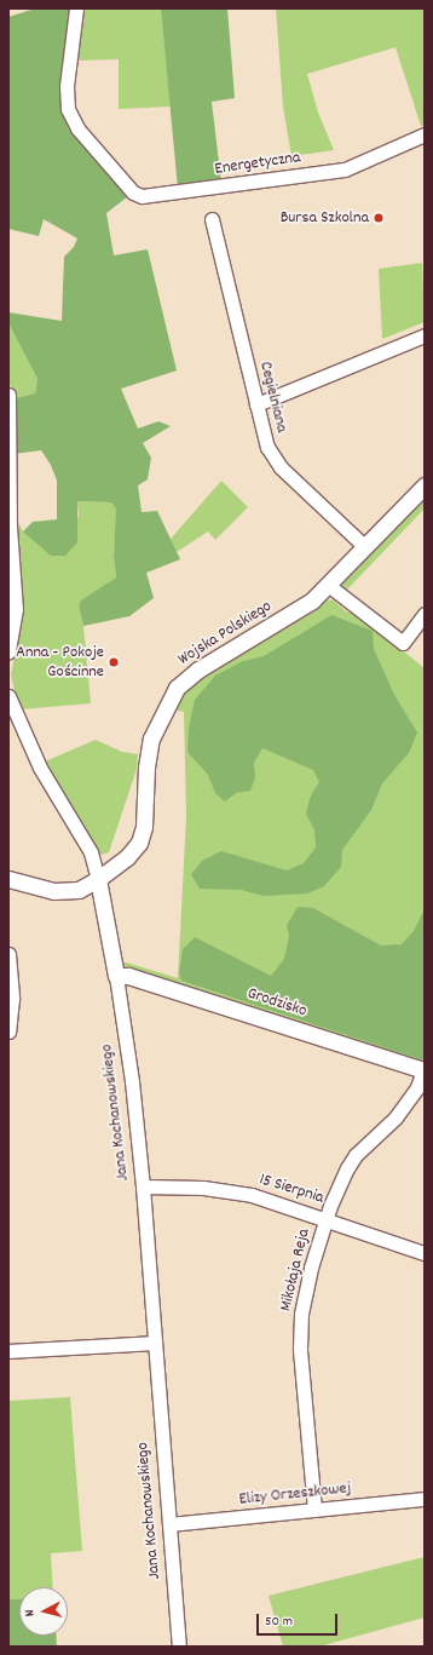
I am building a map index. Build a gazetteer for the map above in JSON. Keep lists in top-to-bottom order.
{
  "streets": {
    "street": [
      "Energetyczna",
      "Cegielniana",
      "Wojska Polskiego",
      "Grodzisko",
      "Jana Kochanowskiego",
      "15 Sierpnia",
      "Mikołaja Reja",
      "Elizy Orzeszkowej"
    ]
  },
  "crossings": [
    ["Cegielniana", "Wojska Polskiego"],
    ["Wojska Polskiego", "Jana Kochanowskiego"],
    ["Grodzisko", "Jana Kochanowskiego"],
    ["Grodzisko", "Mikołaja Reja"],
    ["Jana Kochanowskiego", "15 Sierpnia"],
    ["Jana Kochanowskiego", "Elizy Orzeszkowej"],
    ["15 Sierpnia", "Mikołaja Reja"],
    ["Mikołaja Reja", "Elizy Orzeszkowej"]
  ],
  "places": ["Bursa Szkolna", "Anna - Pokoje Gościnne"],
  "scale_bar": "50 m",
  "north": "left"
}
